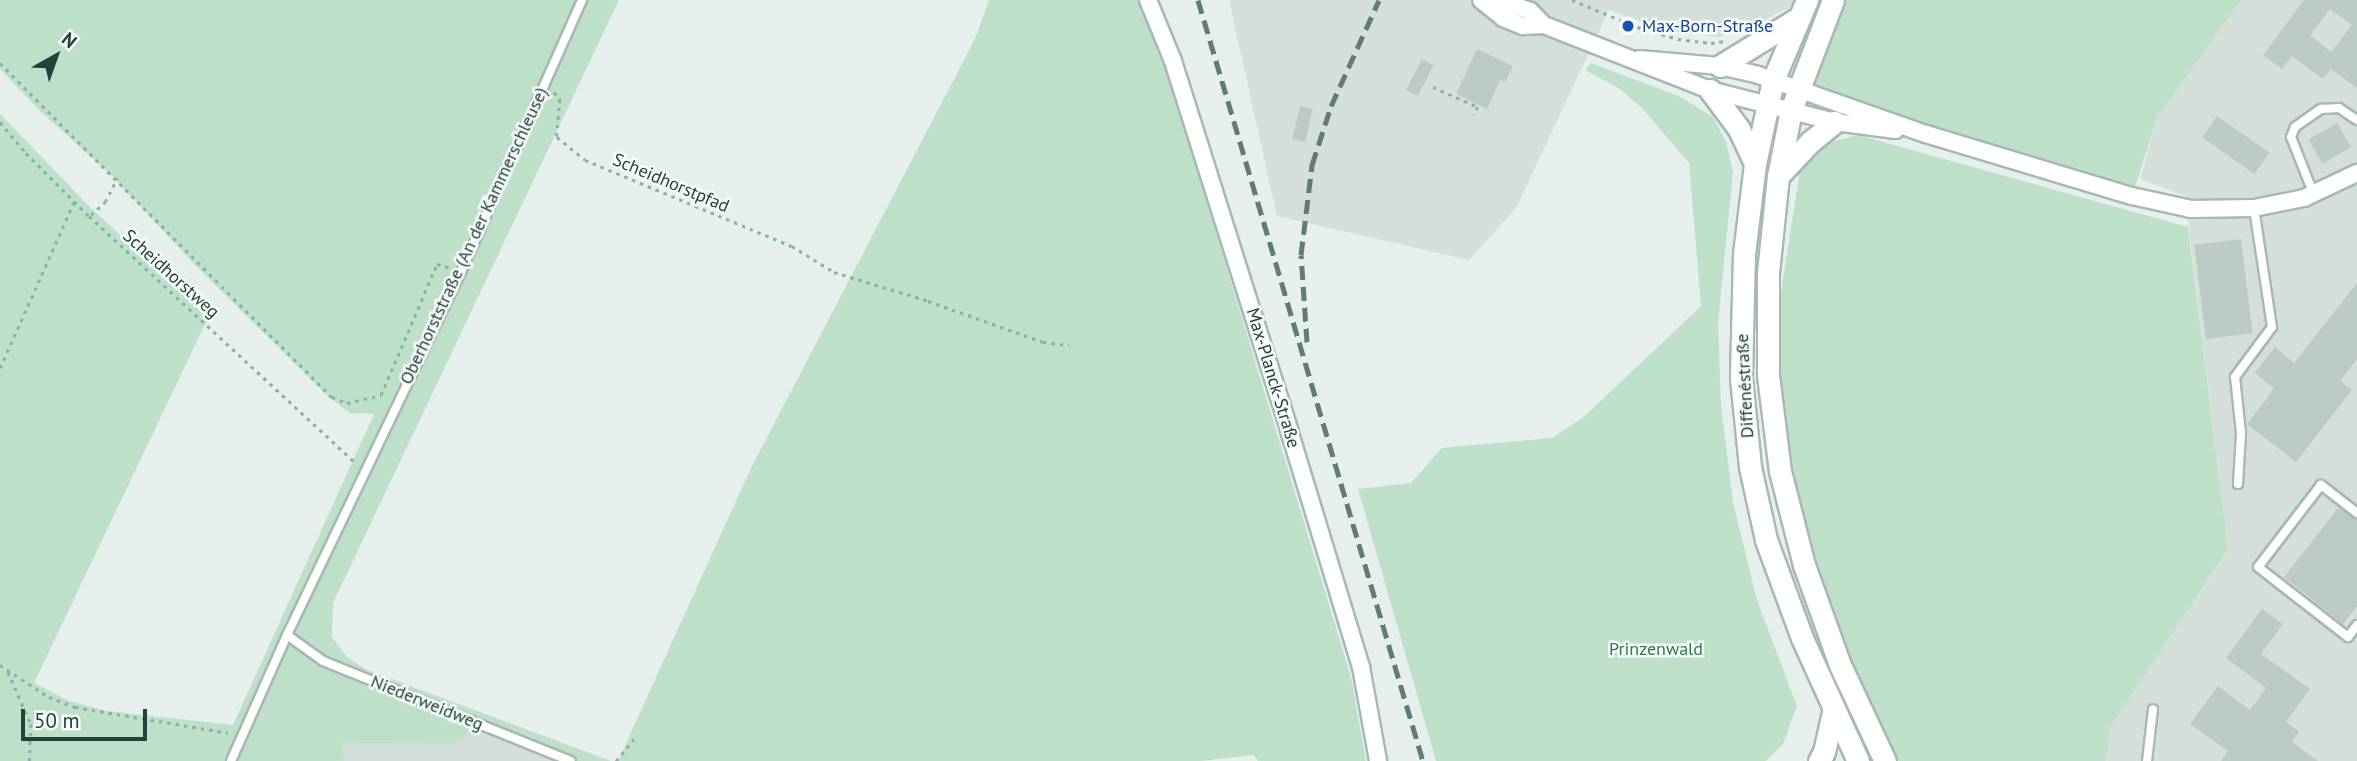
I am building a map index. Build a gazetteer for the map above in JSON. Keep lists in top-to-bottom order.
{
  "streets": {
    "main road": ["Diffenéstraße"],
    "street": ["Max-Planck-Straße"],
    "lane": ["Oberhorststraße (An der Kammerschleuse)", "Niederweidweg"],
    "path": ["Scheidhorstpfad", "Scheidhorstweg"]
  },
  "crossings": [
    ["Scheidhorstpfad", "Oberhorststraße (An der Kammerschleuse)"],
    ["Oberhorststraße (An der Kammerschleuse)", "Scheidhorstweg"],
    ["Oberhorststraße (An der Kammerschleuse)", "Niederweidweg"]
  ],
  "parks": ["Prinzenwald"],
  "places": ["Max-Born-Straße"],
  "scale_bar": "50 m",
  "north": "top right"
}
